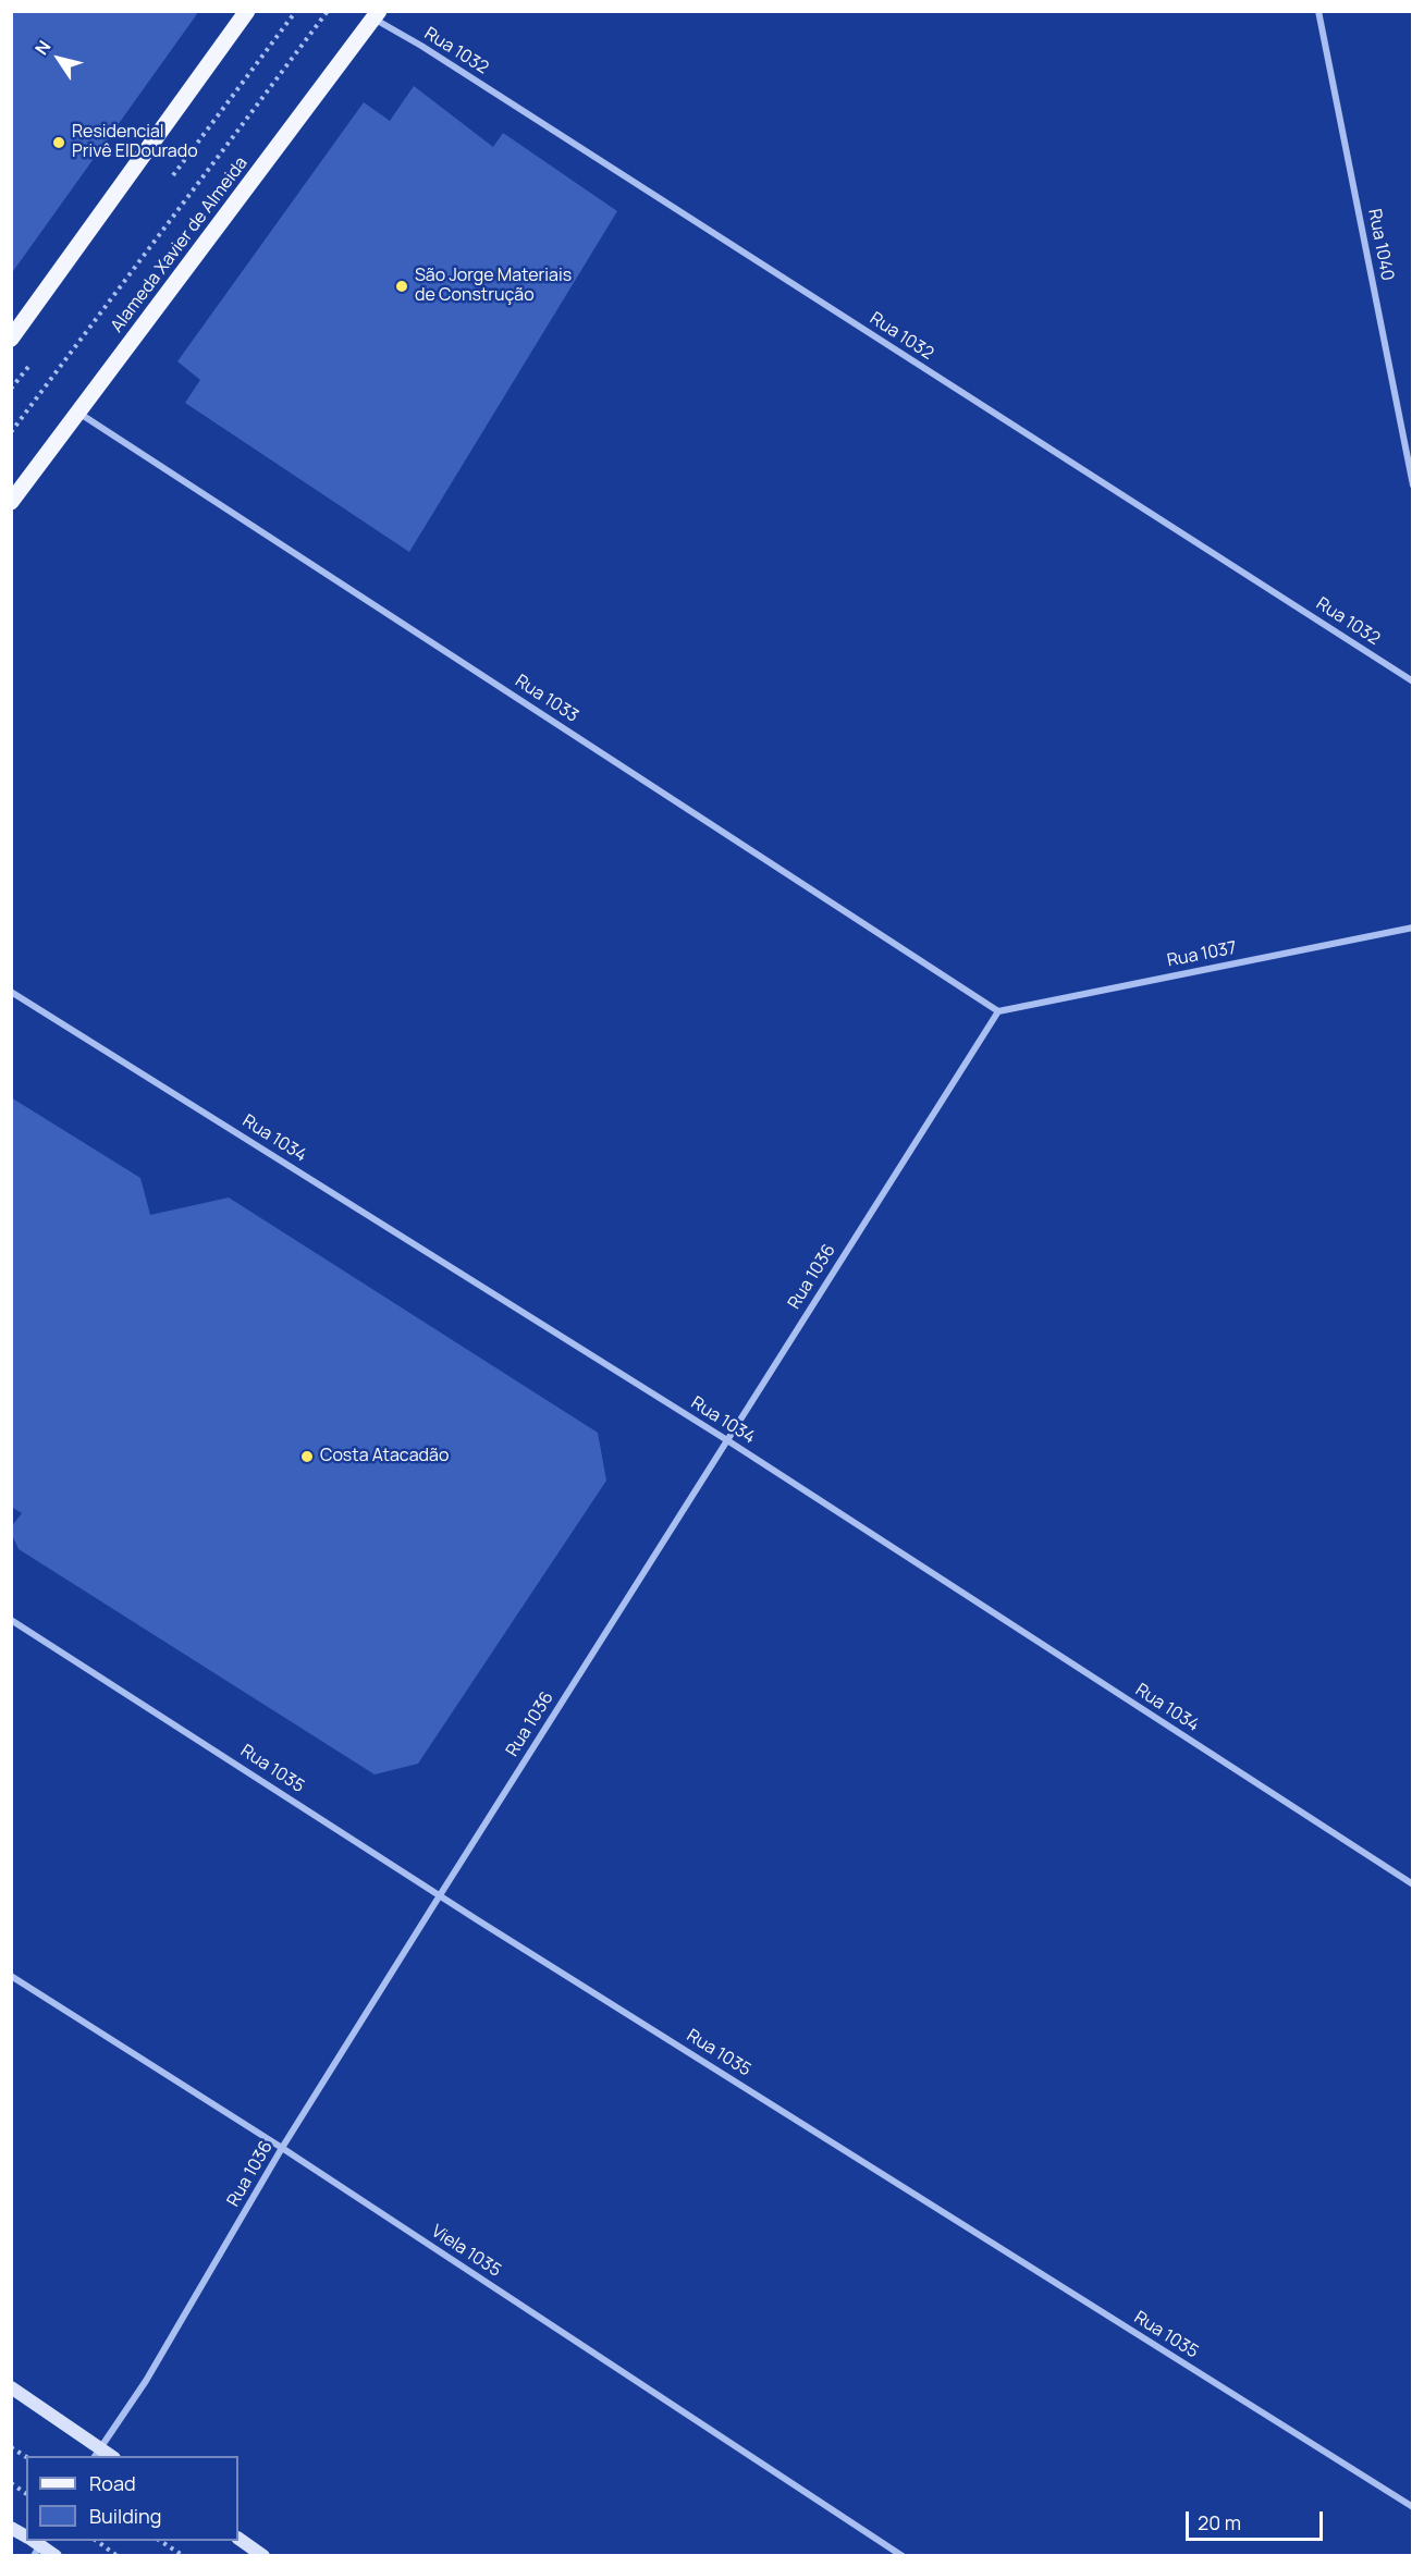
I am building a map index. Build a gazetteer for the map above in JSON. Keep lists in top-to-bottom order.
{
  "streets": {
    "main road": ["Alameda Xavier de Almeida"],
    "street": [
      "Rua 1032",
      "Rua 1040",
      "Rua 1033",
      "Rua 1037",
      "Rua 1034",
      "Rua 1036",
      "Rua 1035",
      "Viela 1035"
    ]
  },
  "crossings": [
    ["Rua 1032", "Alameda Xavier de Almeida"],
    ["Alameda Xavier de Almeida", "Rua 1033"],
    ["Rua 1033", "Rua 1037"],
    ["Rua 1033", "Rua 1036"],
    ["Rua 1037", "Rua 1036"],
    ["Rua 1034", "Rua 1036"],
    ["Rua 1036", "Rua 1035"],
    ["Rua 1036", "Viela 1035"]
  ],
  "places": ["Residencial Privê ElDourado", "São Jorge Materiais de Construção", "Costa Atacadão"],
  "legend": ["Road", "Building"],
  "scale_bar": "20 m",
  "north": "top left"
}
